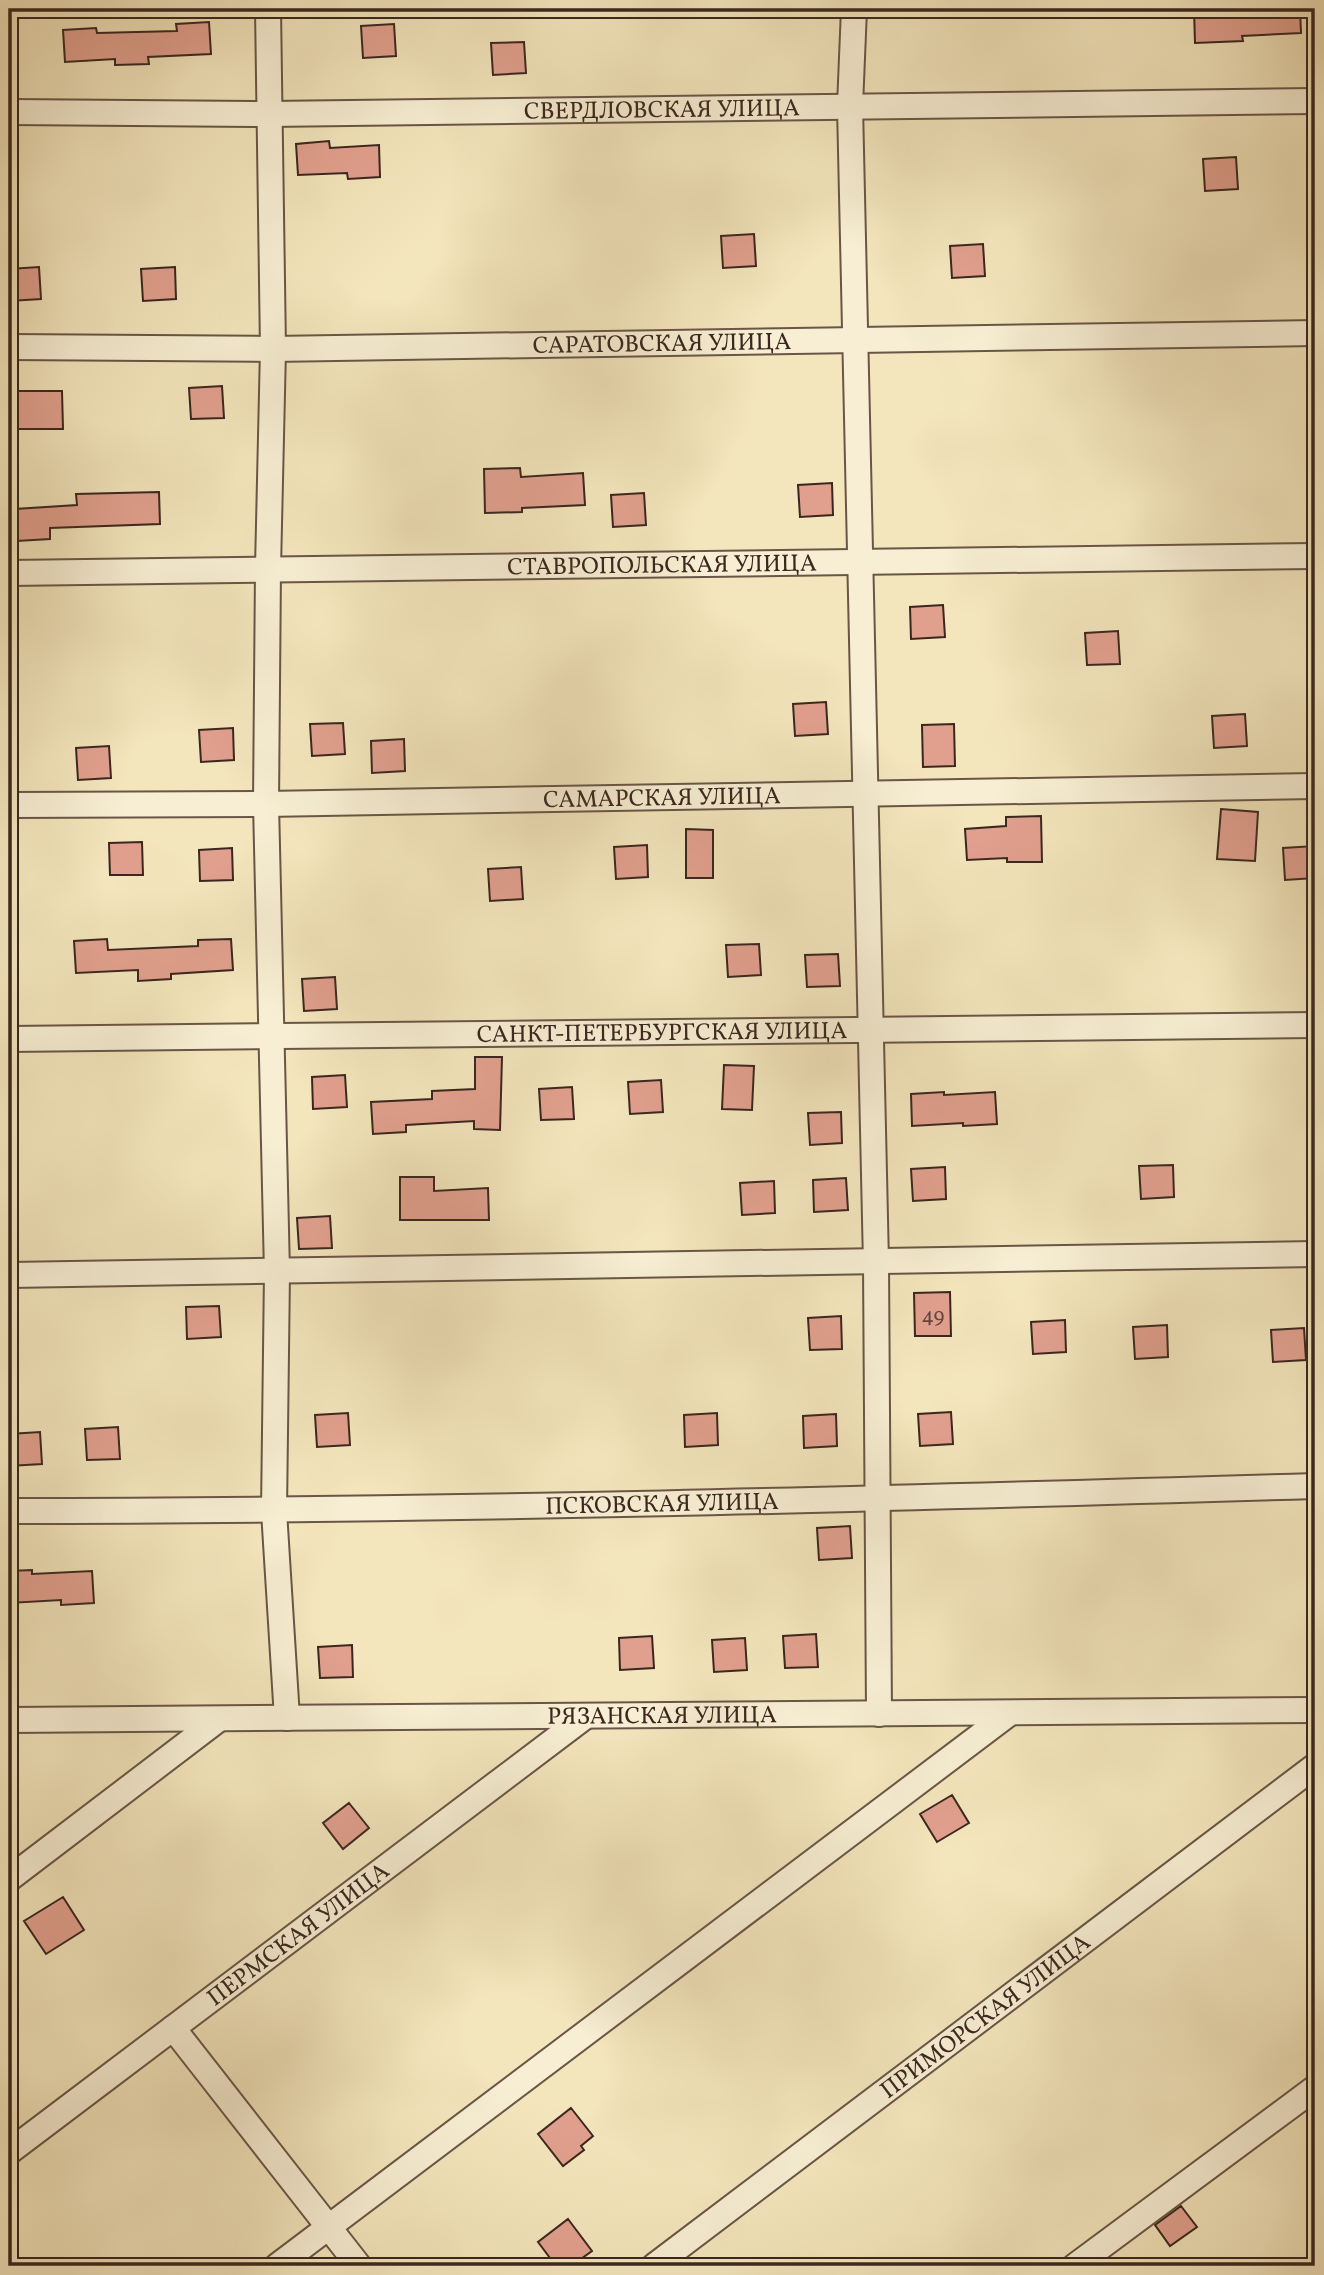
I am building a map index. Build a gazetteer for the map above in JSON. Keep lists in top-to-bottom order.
{
  "streets": {
    "street": [
      "СВЕРДЛОВСКАЯ УЛИЦА",
      "САРАТОВСКАЯ УЛИЦА",
      "СТАВРОПОЛЬСКАЯ УЛИЦА",
      "САМАРСКАЯ УЛИЦА",
      "САНКТ-ПЕТЕРБУРГСКАЯ УЛИЦА",
      "ПСКОВСКАЯ УЛИЦА",
      "РЯЗАНСКАЯ УЛИЦА",
      "ПЕРМСКАЯ УЛИЦА",
      "ПРИМОРСКАЯ УЛИЦА"
    ]
  },
  "crossings": [
    ["РЯЗАНСКАЯ УЛИЦА", "ПЕРМСКАЯ УЛИЦА"]
  ],
  "house_numbers": ["49"]
}
